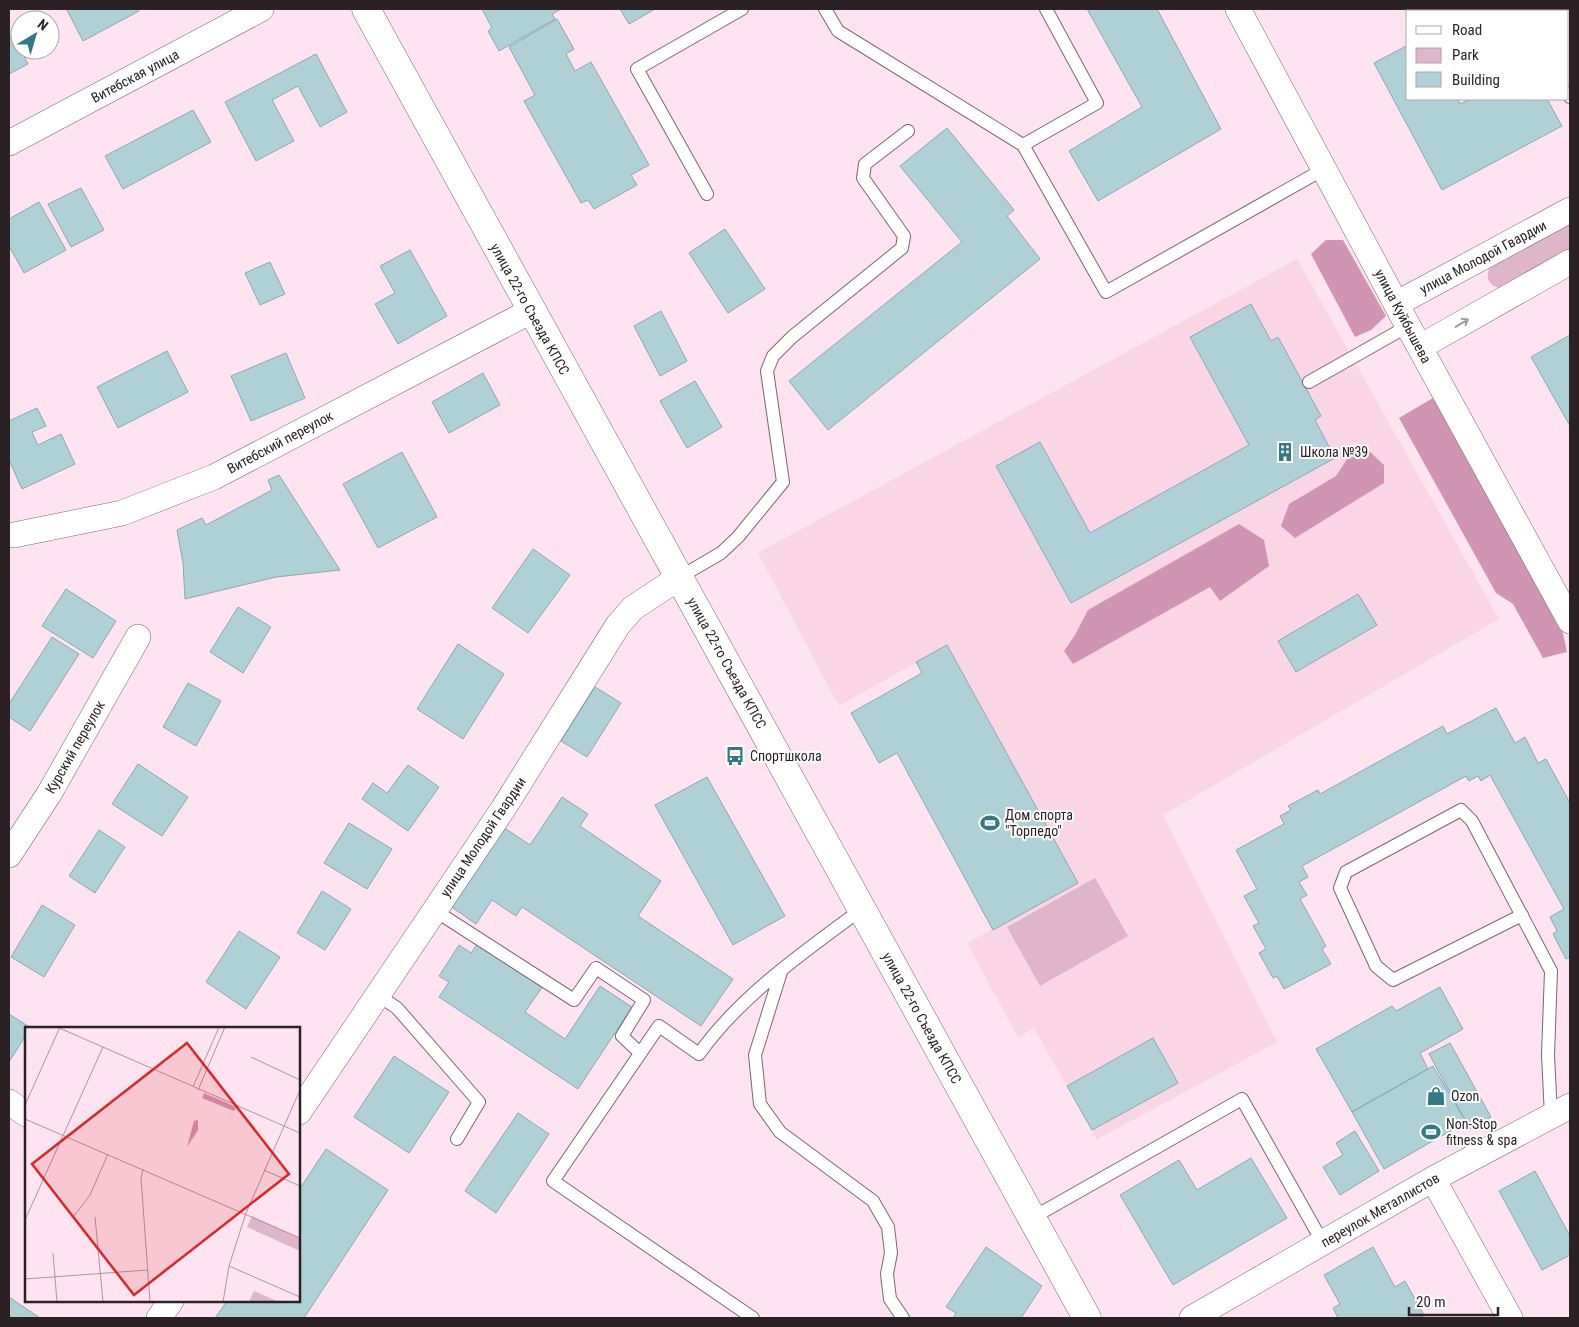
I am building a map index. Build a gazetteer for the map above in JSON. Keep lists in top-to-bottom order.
{
  "streets": {
    "main road": ["улица 22-го Съезда КПСС"],
    "street": [
      "Витебская улица",
      "улица Молодой Гвардии",
      "улица Куйбышева",
      "Витебский переулок",
      "Курский переулок",
      "переулок Металлистов"
    ]
  },
  "crossings": [
    ["улица Молодой Гвардии", "улица 22-го Съезда КПСС"],
    ["улица Молодой Гвардии", "улица Куйбышева"],
    ["улица 22-го Съезда КПСС", "Витебский переулок"]
  ],
  "places": {
    "building": ["Школа №39"],
    "bus stop": ["Спортшкола"],
    "sports": ["Дом спорта \"Торпедо\"", "Non-Stop fitness & spa"],
    "shop": ["Ozon"]
  },
  "legend": ["Road", "Park", "Building"],
  "scale_bar": "20 m",
  "north": "top right"
}
